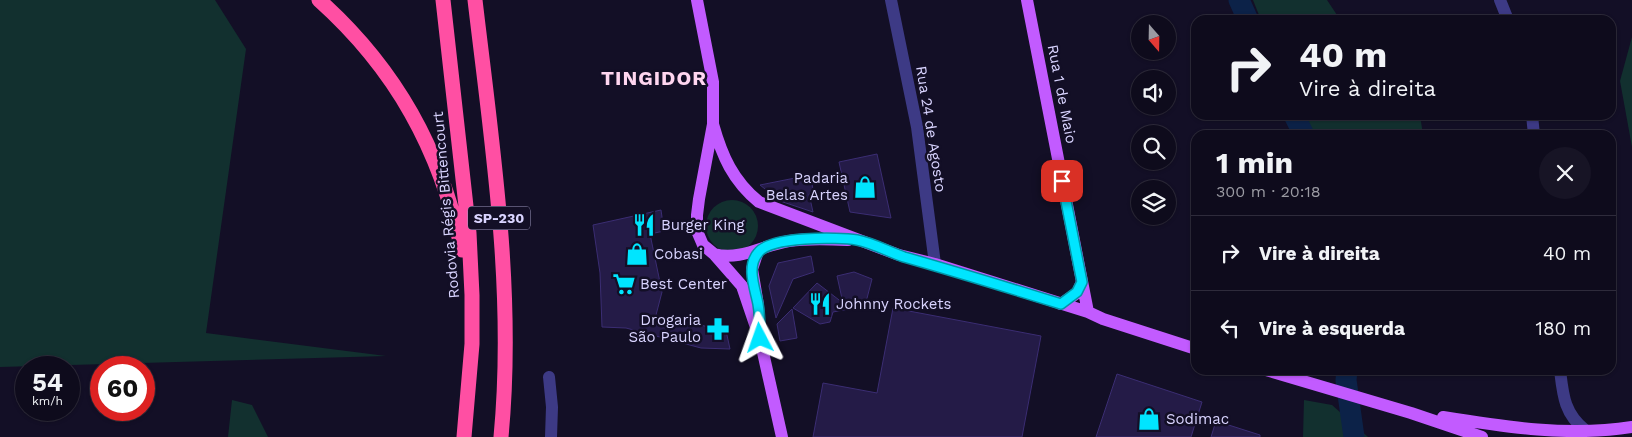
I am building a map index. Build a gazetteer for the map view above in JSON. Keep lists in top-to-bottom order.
{
  "streets": {
    "highway": ["Rodovia Régis Bittencourt", "SP-230"],
    "main road": ["Rua 1 de Maio"],
    "street": ["Rua 24 de Agosto"]
  },
  "districts": ["TINGIDOR"],
  "places": {
    "shop": ["Padaria Belas Artes", "Cobasi", "Sodimac"],
    "restaurant": ["Burger King", "Johnny Rockets"],
    "supermarket": ["Best Center"],
    "pharmacy": ["Drogaria São Paulo"]
  },
  "north": "bottom",
  "page": {
    "turn": ["40 m", "Vire à direita"],
    "heading": ["1 min", "300 m · 20:18"],
    "list": [
      {
        "name": "Vire à direita",
        "value": "40 m"
      },
      {
        "name": "Vire à esquerda",
        "value": "180 m"
      }
    ],
    "speed": "54 km/h",
    "limit": "60"
  }
}
